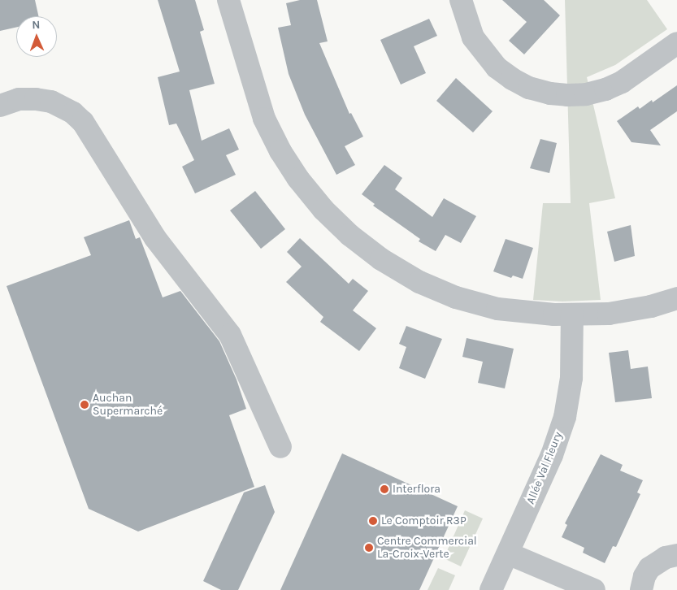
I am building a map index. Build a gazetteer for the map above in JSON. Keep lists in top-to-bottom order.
{
  "streets": {
    "street": ["Allée Val Fleury"]
  },
  "places": [
    "Auchan Supermarché",
    "Interflora",
    "Le Comptoir R3P",
    "Centre Commercial La-Croix-Verte"
  ],
  "north": "top"
}
